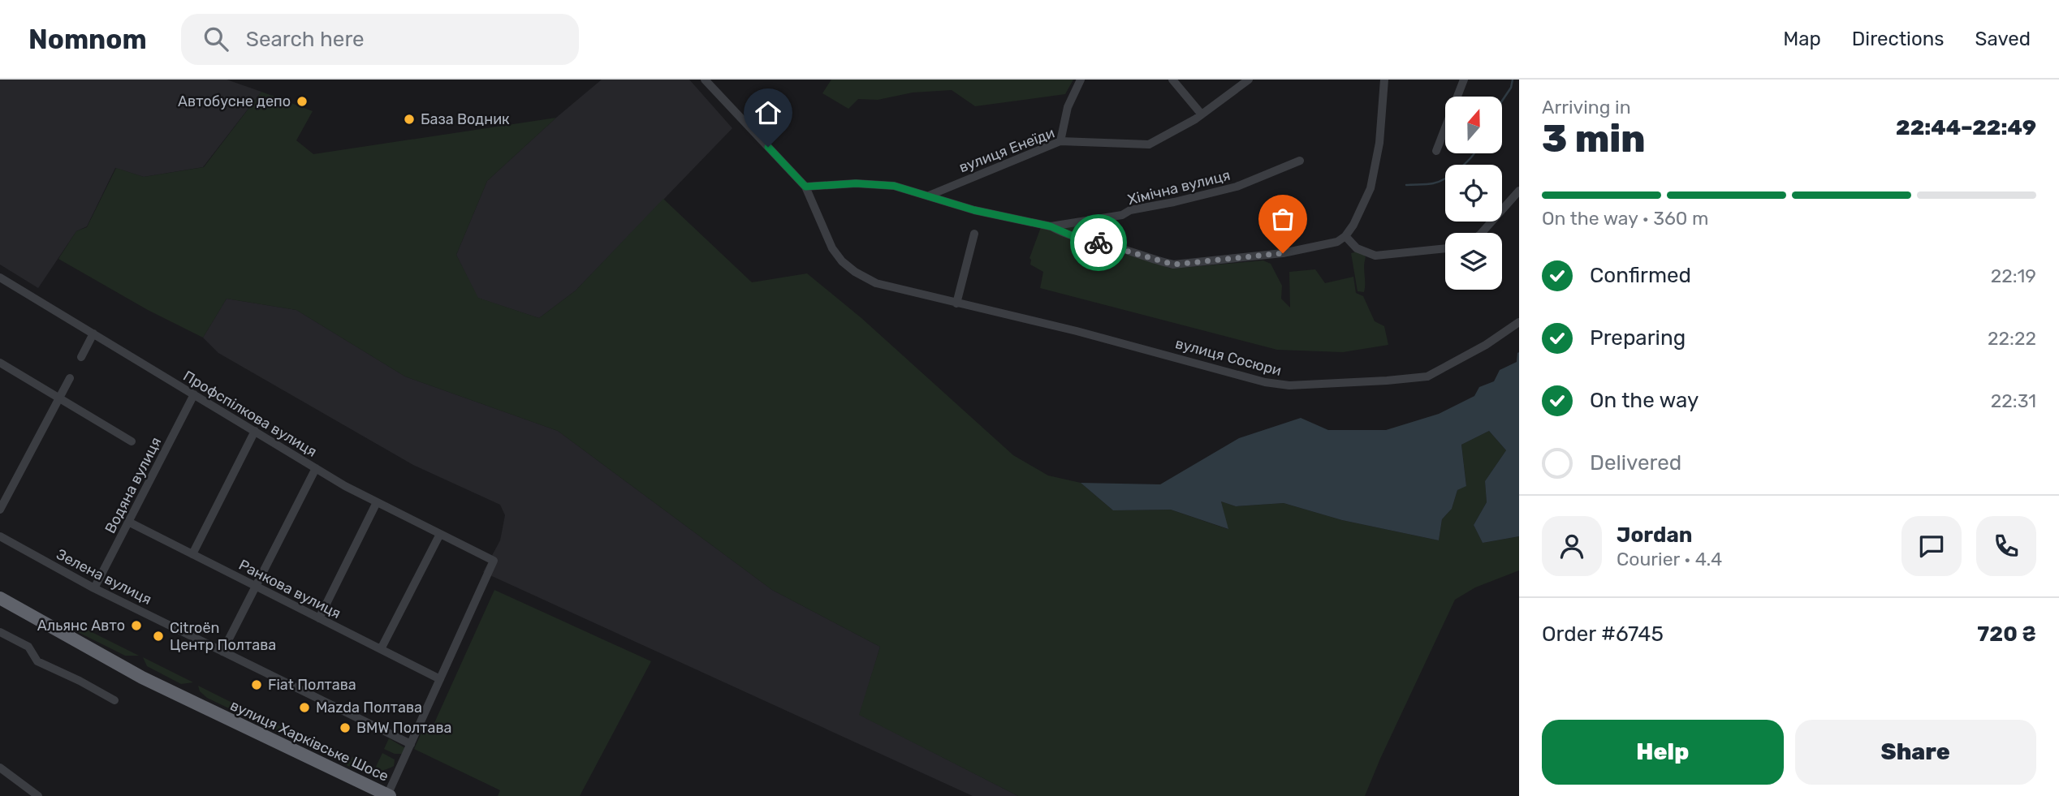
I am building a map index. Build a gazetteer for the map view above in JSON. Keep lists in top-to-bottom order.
{
  "streets": {
    "highway": ["вулиця Харківське Шосе"],
    "street": [
      "вулиця Енеїди",
      "Хімічна вулиця",
      "вулиця Сосюри",
      "Профспілкова вулиця",
      "Водяна вулиця",
      "Зелена вулиця",
      "Ранкова вулиця"
    ]
  },
  "crossings": [
    ["вулиця Енеїди", "Хімічна вулиця"],
    ["Хімічна вулиця", "вулиця Сосюри"],
    ["Профспілкова вулиця", "Водяна вулиця"],
    ["Профспілкова вулиця", "Ранкова вулиця"],
    ["Водяна вулиця", "Зелена вулиця"],
    ["Водяна вулиця", "Ранкова вулиця"]
  ],
  "places": [
    "Автобусне депо",
    "База Водник",
    "Альянс Авто",
    "Citroën Центр Полтава",
    "Fiat Полтава",
    "Mazda Полтава",
    "BMW Полтава"
  ],
  "north": "top",
  "page": {
    "header": "Nomnom",
    "search": "Search here",
    "nav": ["Map", "Directions", "Saved"],
    "heading": ["3 min", "Arriving in", "22:44–22:49"],
    "panel": [
      "Jordan",
      "Courier · 4.4",
      "Order #6745",
      "720 ₴"
    ],
    "bar": "On the way · 360 m",
    "list": [
      ["Confirmed", "22:19"],
      ["Preparing", "22:22"],
      ["On the way", "22:31"],
      "Delivered"
    ],
    "buttons": ["Help", "Share"]
  }
}
